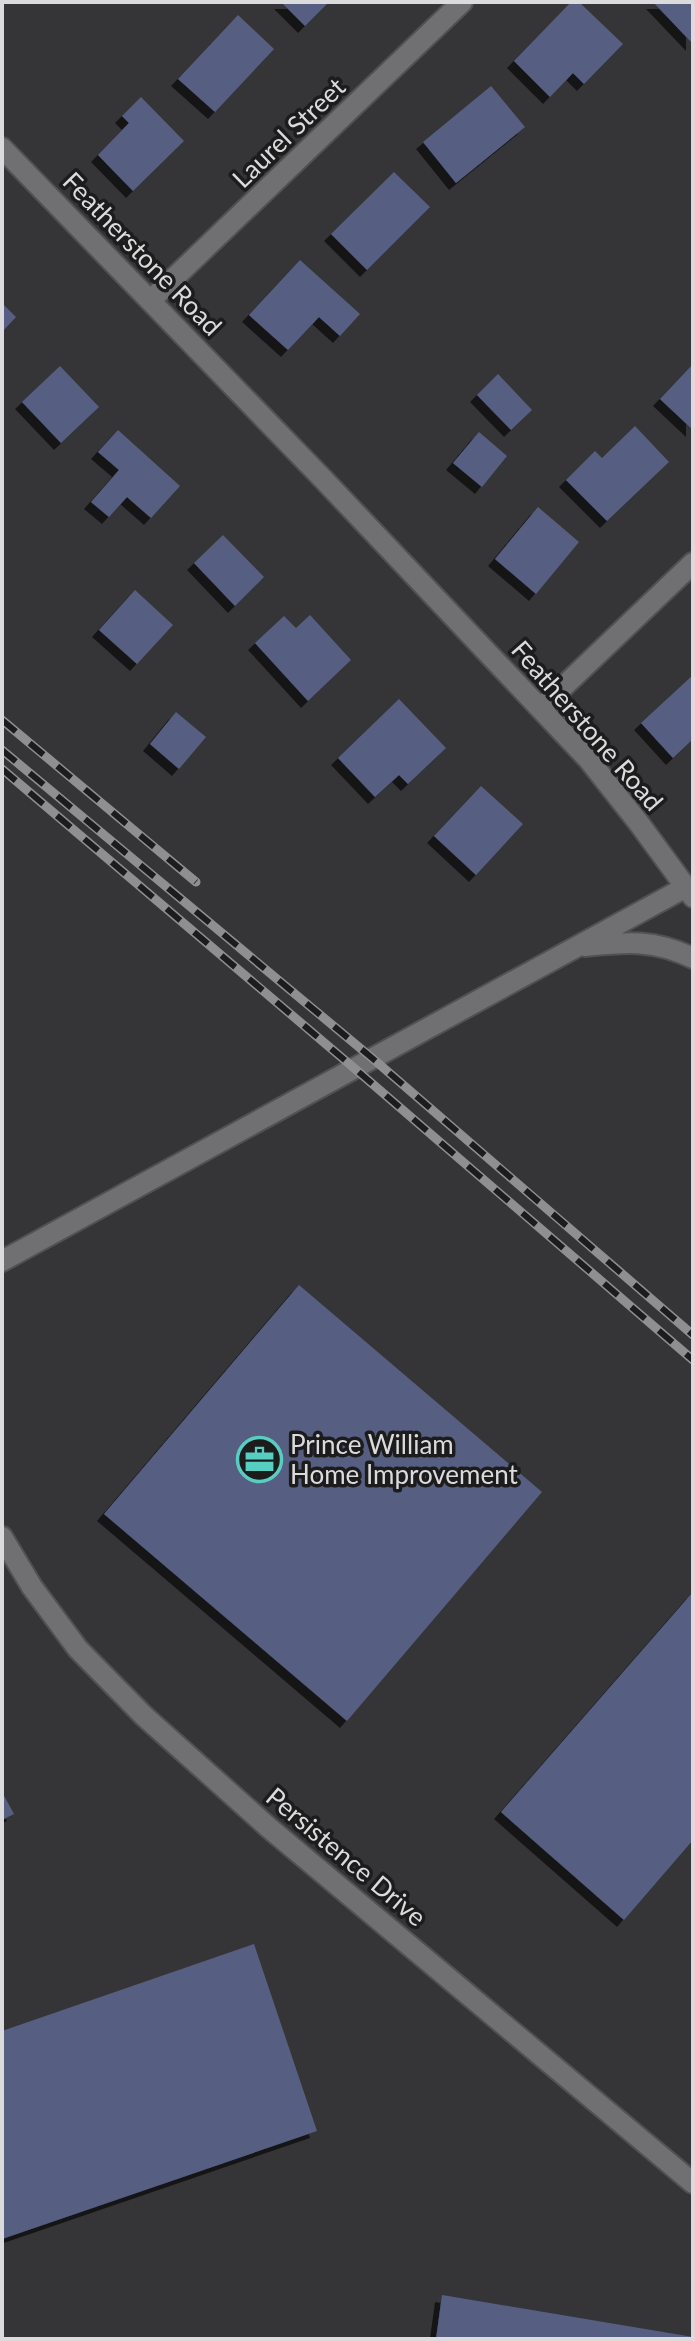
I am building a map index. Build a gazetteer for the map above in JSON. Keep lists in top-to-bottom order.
{
  "streets": {
    "street": ["Laurel Street", "Featherstone Road", "Persistence Drive"]
  },
  "crossings": [
    ["Laurel Street", "Featherstone Road"]
  ],
  "places": {
    "office": ["Prince William Home Improvement"]
  }
}
